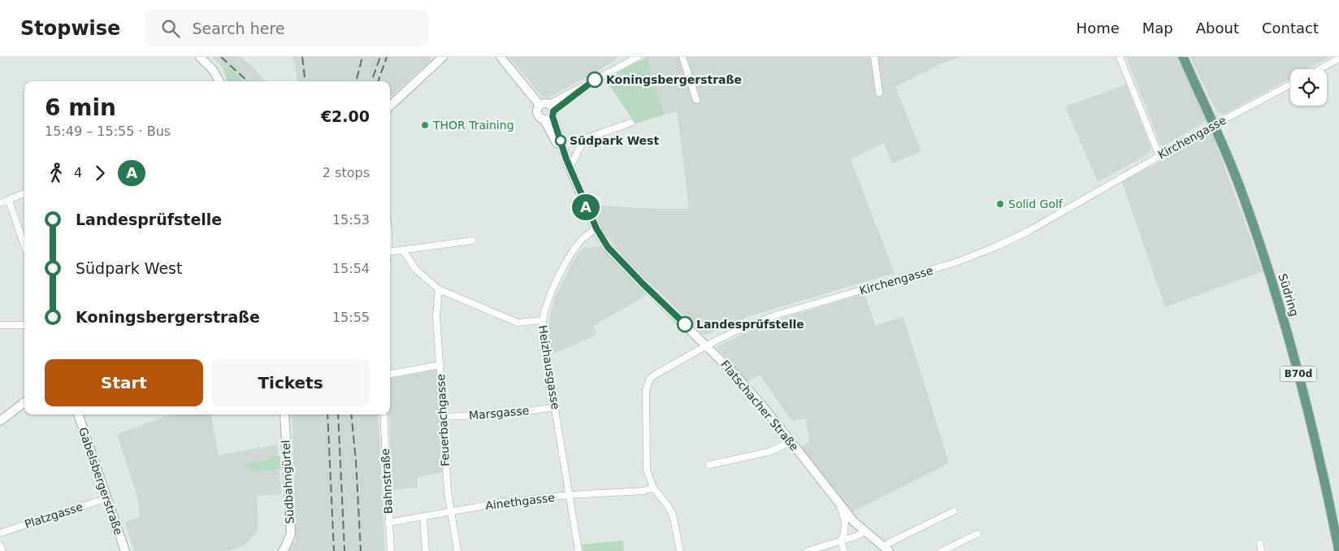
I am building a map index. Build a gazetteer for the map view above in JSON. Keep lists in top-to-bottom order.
{
  "streets": {
    "main road": ["Südring", "B70d"],
    "street": [
      "Kirchengasse",
      "Heizhausgasse",
      "Flatschacher Straße",
      "Marsgasse",
      "Feuerbachgasse",
      "Gabelsbergerstraße",
      "Bahnstraße",
      "Südbahngürtel",
      "Ainethgasse",
      "Platzgasse"
    ]
  },
  "crossings": [
    ["Kirchengasse", "Südring"],
    ["Kirchengasse", "Flatschacher Straße"],
    ["Kirchengasse", "Ainethgasse"],
    ["Heizhausgasse", "Marsgasse"],
    ["Heizhausgasse", "Feuerbachgasse"],
    ["Heizhausgasse", "Ainethgasse"],
    ["Marsgasse", "Feuerbachgasse"],
    ["Feuerbachgasse", "Ainethgasse"],
    ["Gabelsbergerstraße", "Platzgasse"],
    ["Bahnstraße", "Ainethgasse"]
  ],
  "places": [
    "Koningsbergerstraße",
    "THOR Training",
    "Südpark West",
    "Solid Golf",
    "Landesprüfstelle"
  ],
  "lines": ["bus line A"],
  "page": {
    "header": "Stopwise",
    "search": "Search here",
    "nav": [
      "Home",
      "Map",
      "About",
      "Contact"
    ],
    "on_map": "A",
    "heading": ["6 min", "15:49 – 15:55 · Bus", "€2.00"],
    "legs": ["4", "A", "2 stops"],
    "list": [
      {
        "name": "Landesprüfstelle",
        "value": "15:53"
      },
      {
        "name": "Südpark West",
        "value": "15:54"
      },
      {
        "name": "Koningsbergerstraße",
        "value": "15:55"
      }
    ],
    "buttons": ["Start", "Tickets"]
  }
}
